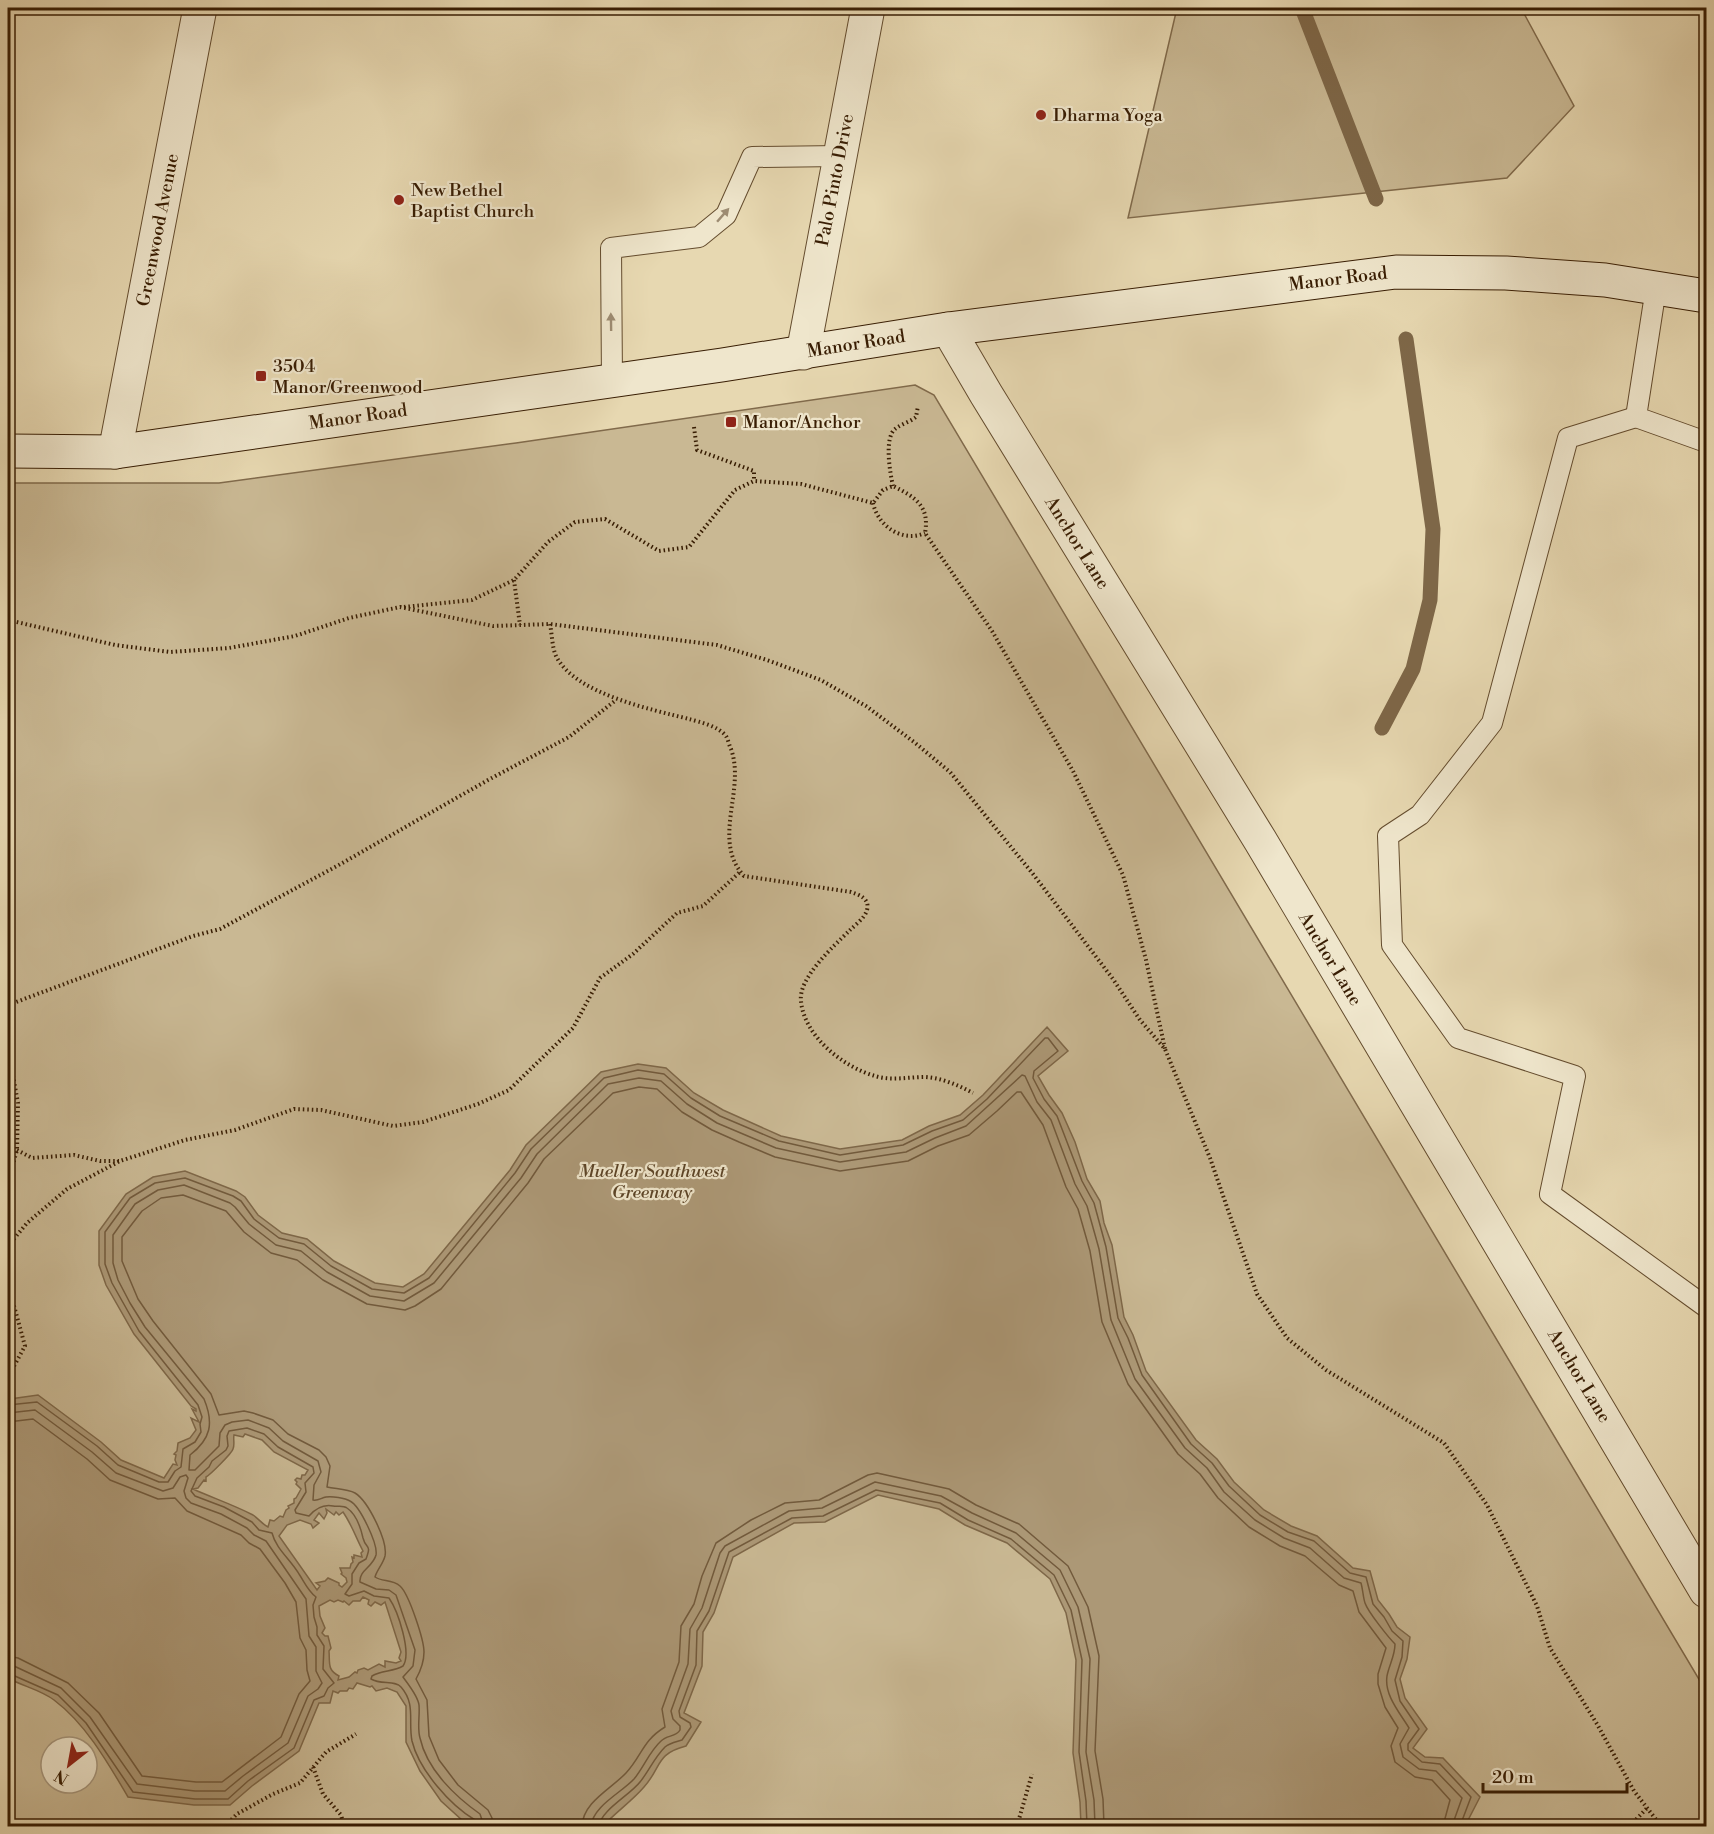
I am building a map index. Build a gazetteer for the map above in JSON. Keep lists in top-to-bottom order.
{
  "streets": {
    "street": [
      "Palo Pinto Drive",
      "Greenwood Avenue",
      "Manor Road",
      "Anchor Lane"
    ]
  },
  "crossings": [
    ["Palo Pinto Drive", "Manor Road"],
    ["Greenwood Avenue", "Manor Road"],
    ["Manor Road", "Anchor Lane"]
  ],
  "parks": ["Mueller Southwest Greenway"],
  "places": {
    "other": ["Dharma Yoga", "New Bethel Baptist Church"],
    "transit": ["3504 Manor/Greenwood", "Manor/Anchor"]
  },
  "scale_bar": "20 m",
  "north": "bottom left"
}
